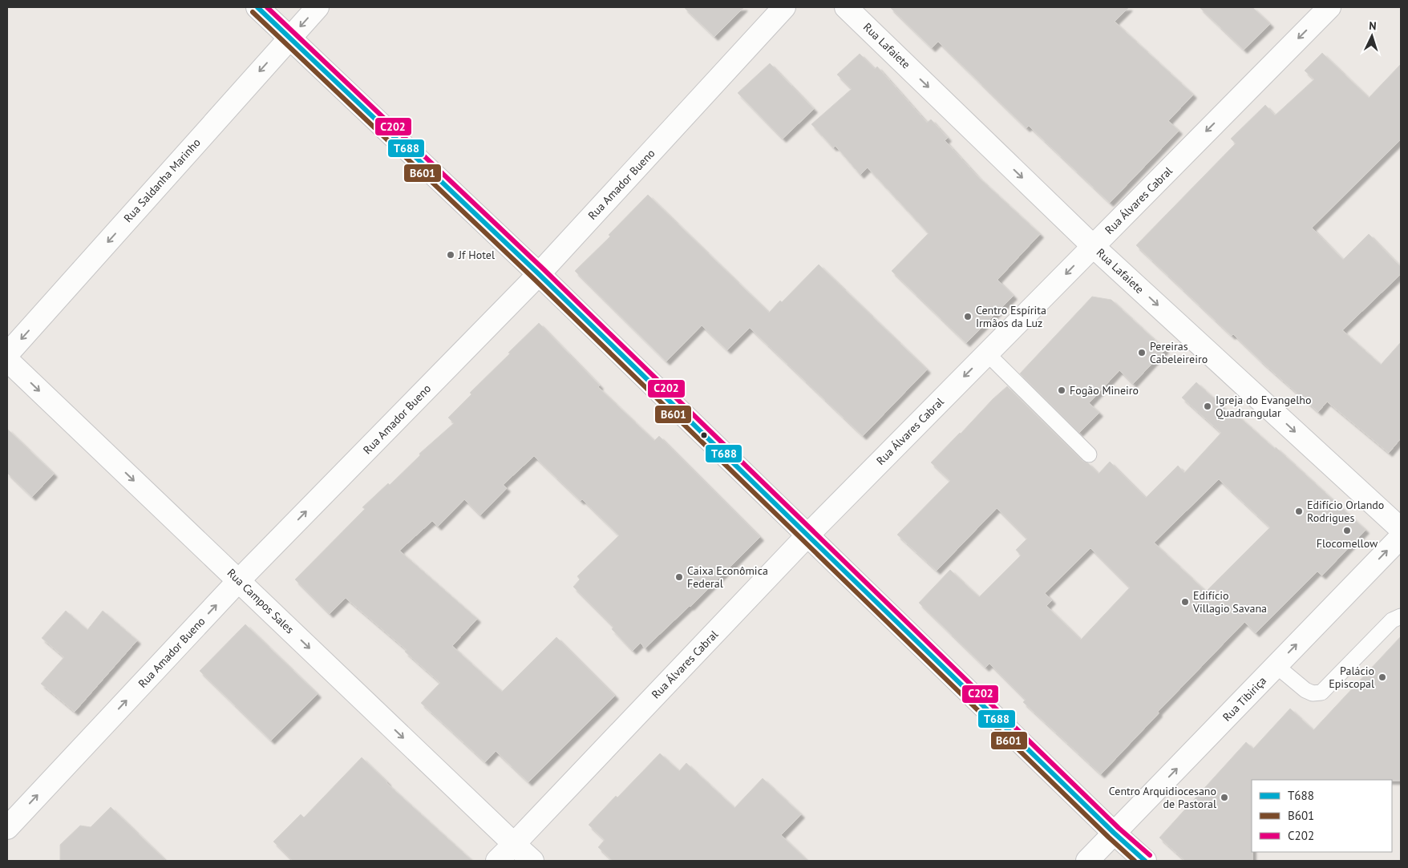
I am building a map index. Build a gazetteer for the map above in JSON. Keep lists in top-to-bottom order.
{
  "streets": {
    "street": [
      "Rua Lafaiete",
      "Rua Saldanha Marinho",
      "Rua Amador Bueno",
      "Rua Álvares Cabral",
      "Rua Campos Sales",
      "Rua Tibiriça"
    ]
  },
  "crossings": [
    ["Rua Lafaiete", "Rua Álvares Cabral"],
    ["Rua Amador Bueno", "Rua Campos Sales"],
    ["Rua Álvares Cabral", "Rua Campos Sales"]
  ],
  "one_way": [
    "Rua Lafaiete",
    "Rua Saldanha Marinho",
    "Rua Amador Bueno",
    "Rua Álvares Cabral",
    "Rua Campos Sales",
    "Rua Tibiriça"
  ],
  "places": [
    "Jf Hotel",
    "Centro Espírita Irmãos da Luz",
    "Pereiras Cabeleireiro",
    "Fogão Mineiro",
    "Igreja do Evangelho Quadrangular",
    "Edifício Orlando Rodrigues",
    "Flocomellow",
    "Caixa Econômica Federal",
    "Edifício Villagio Savana",
    "Palácio Episcopal",
    "Centro Arquidiocesano de Pastoral"
  ],
  "lines": ["transit line T688", "transit line C202", "transit line B601"],
  "legend": ["T688", "B601", "C202"],
  "north": "top"
}
